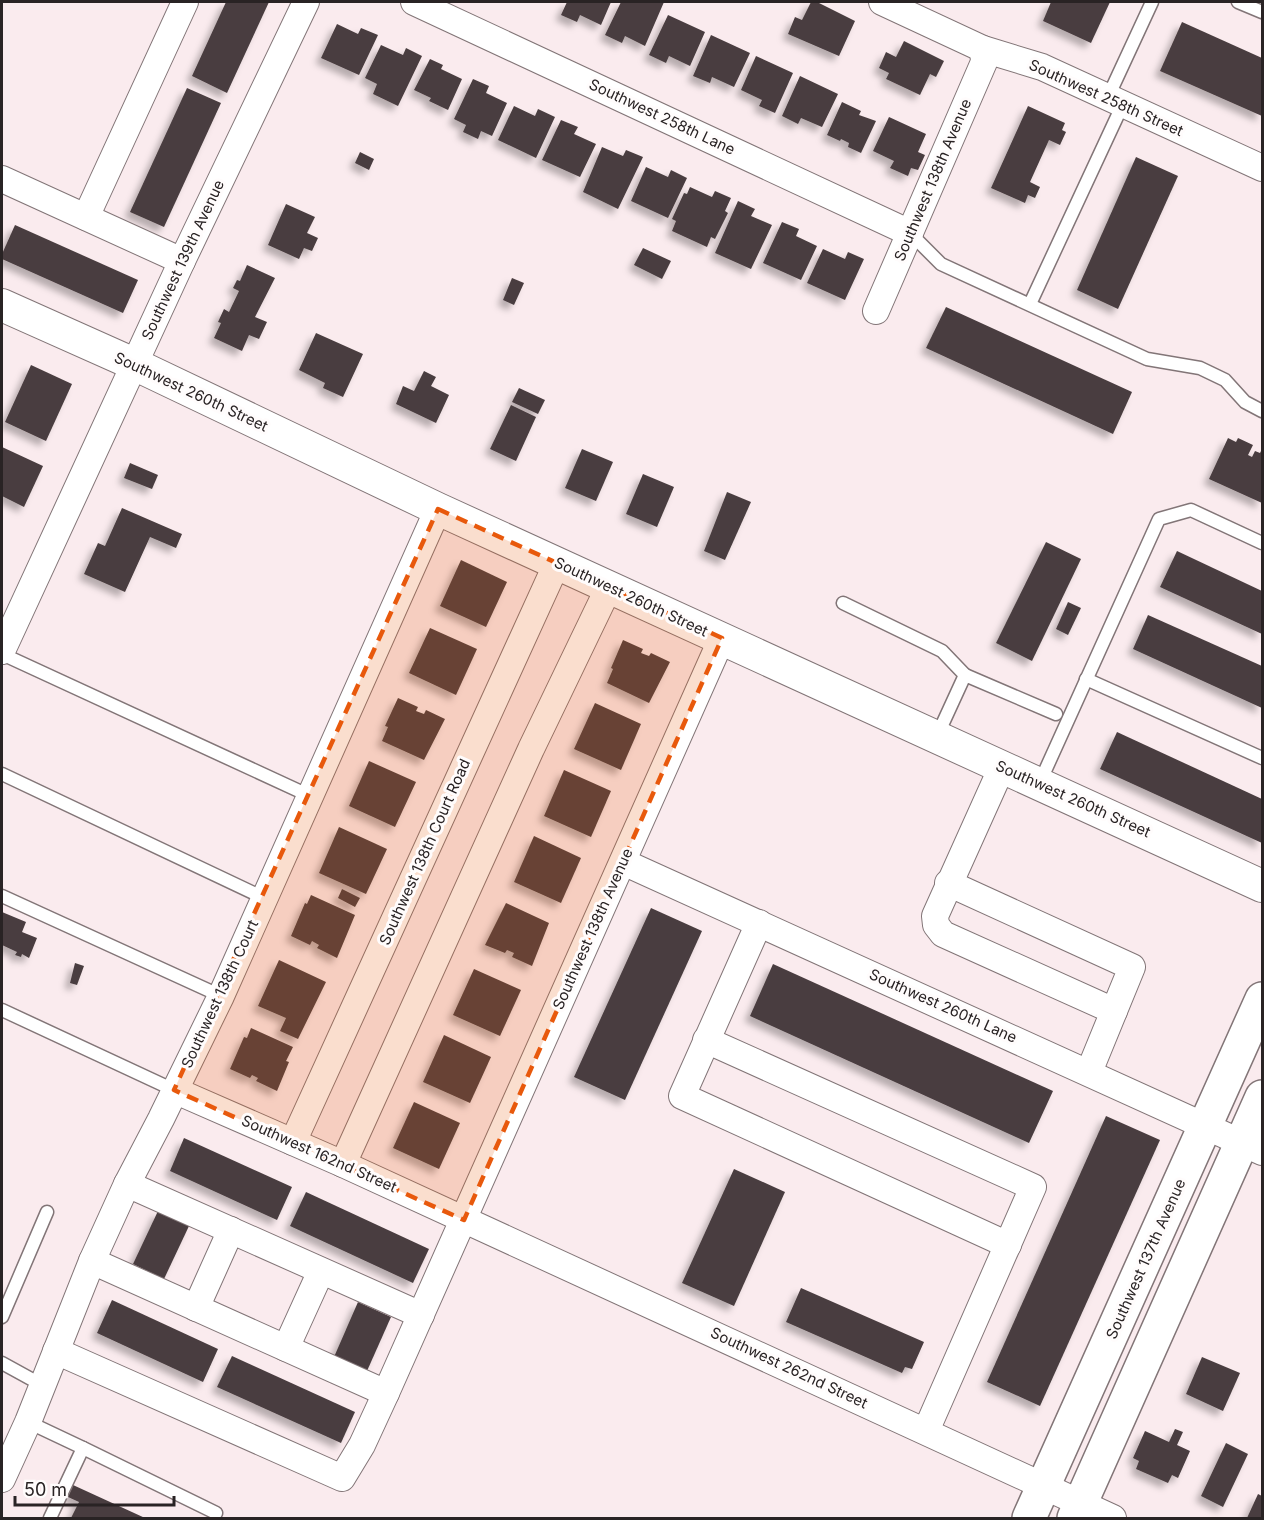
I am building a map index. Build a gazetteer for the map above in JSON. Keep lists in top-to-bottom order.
{
  "streets": {
    "main road": ["Southwest 137th Avenue"],
    "street": [
      "Southwest 258th Street",
      "Southwest 258th Lane",
      "Southwest 138th Avenue",
      "Southwest 139th Avenue",
      "Southwest 260th Street",
      "Southwest 138th Court Road",
      "Southwest 138th Court",
      "Southwest 260th Lane",
      "Southwest 162nd Street",
      "Southwest 262nd Street"
    ]
  },
  "crossings": [
    ["Southwest 258th Street", "Southwest 138th Avenue"],
    ["Southwest 258th Lane", "Southwest 138th Avenue"],
    ["Southwest 138th Avenue", "Southwest 260th Street"],
    ["Southwest 138th Avenue", "Southwest 138th Court"],
    ["Southwest 138th Avenue", "Southwest 260th Lane"],
    ["Southwest 138th Avenue", "Southwest 162nd Street"],
    ["Southwest 138th Avenue", "Southwest 262nd Street"],
    ["Southwest 139th Avenue", "Southwest 260th Street"],
    ["Southwest 260th Street", "Southwest 138th Court Road"],
    ["Southwest 260th Street", "Southwest 138th Court"],
    ["Southwest 138th Court Road", "Southwest 162nd Street"],
    ["Southwest 138th Court", "Southwest 162nd Street"],
    ["Southwest 260th Lane", "Southwest 137th Avenue"],
    ["Southwest 162nd Street", "Southwest 262nd Street"],
    ["Southwest 137th Avenue", "Southwest 262nd Street"]
  ],
  "scale_bar": "50 m"
}
